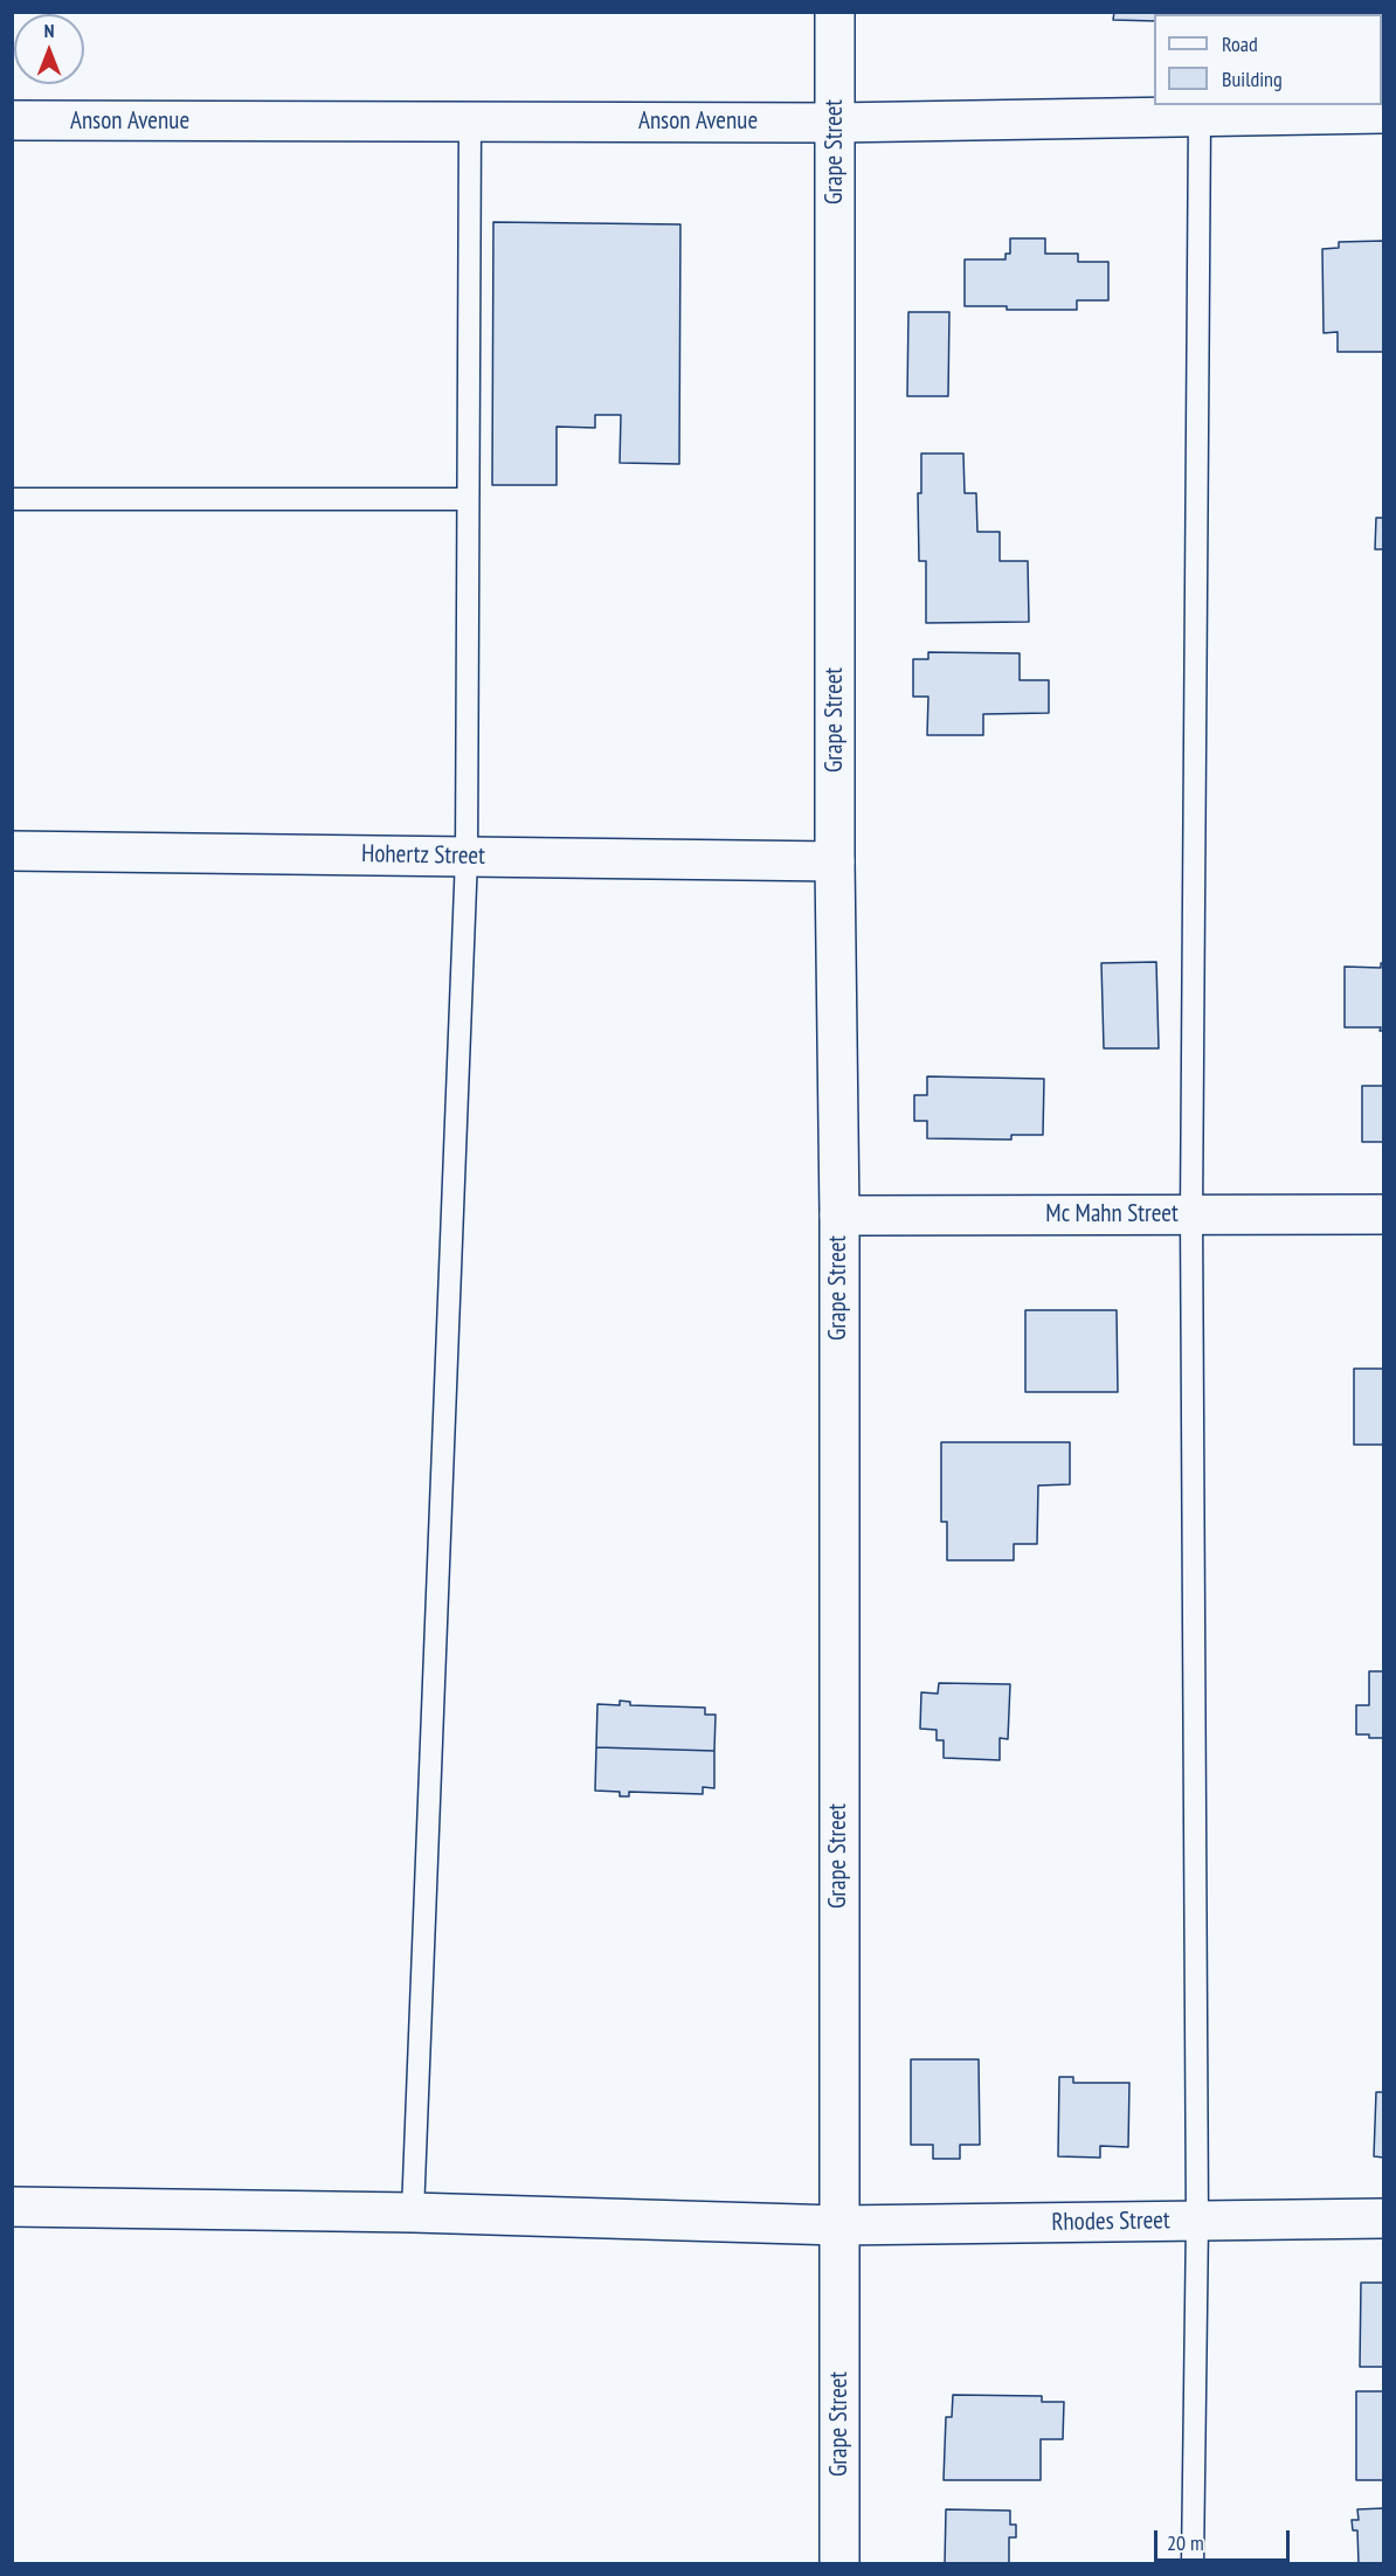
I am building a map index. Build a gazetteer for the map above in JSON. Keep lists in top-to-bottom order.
{
  "streets": {
    "street": [
      "Anson Avenue",
      "Grape Street",
      "Hohertz Street",
      "Mc Mahn Street",
      "Rhodes Street"
    ]
  },
  "crossings": [
    ["Anson Avenue", "Grape Street"],
    ["Grape Street", "Hohertz Street"],
    ["Grape Street", "Mc Mahn Street"],
    ["Grape Street", "Rhodes Street"]
  ],
  "legend": ["Road", "Building"],
  "scale_bar": "20 m",
  "north": "top"
}
